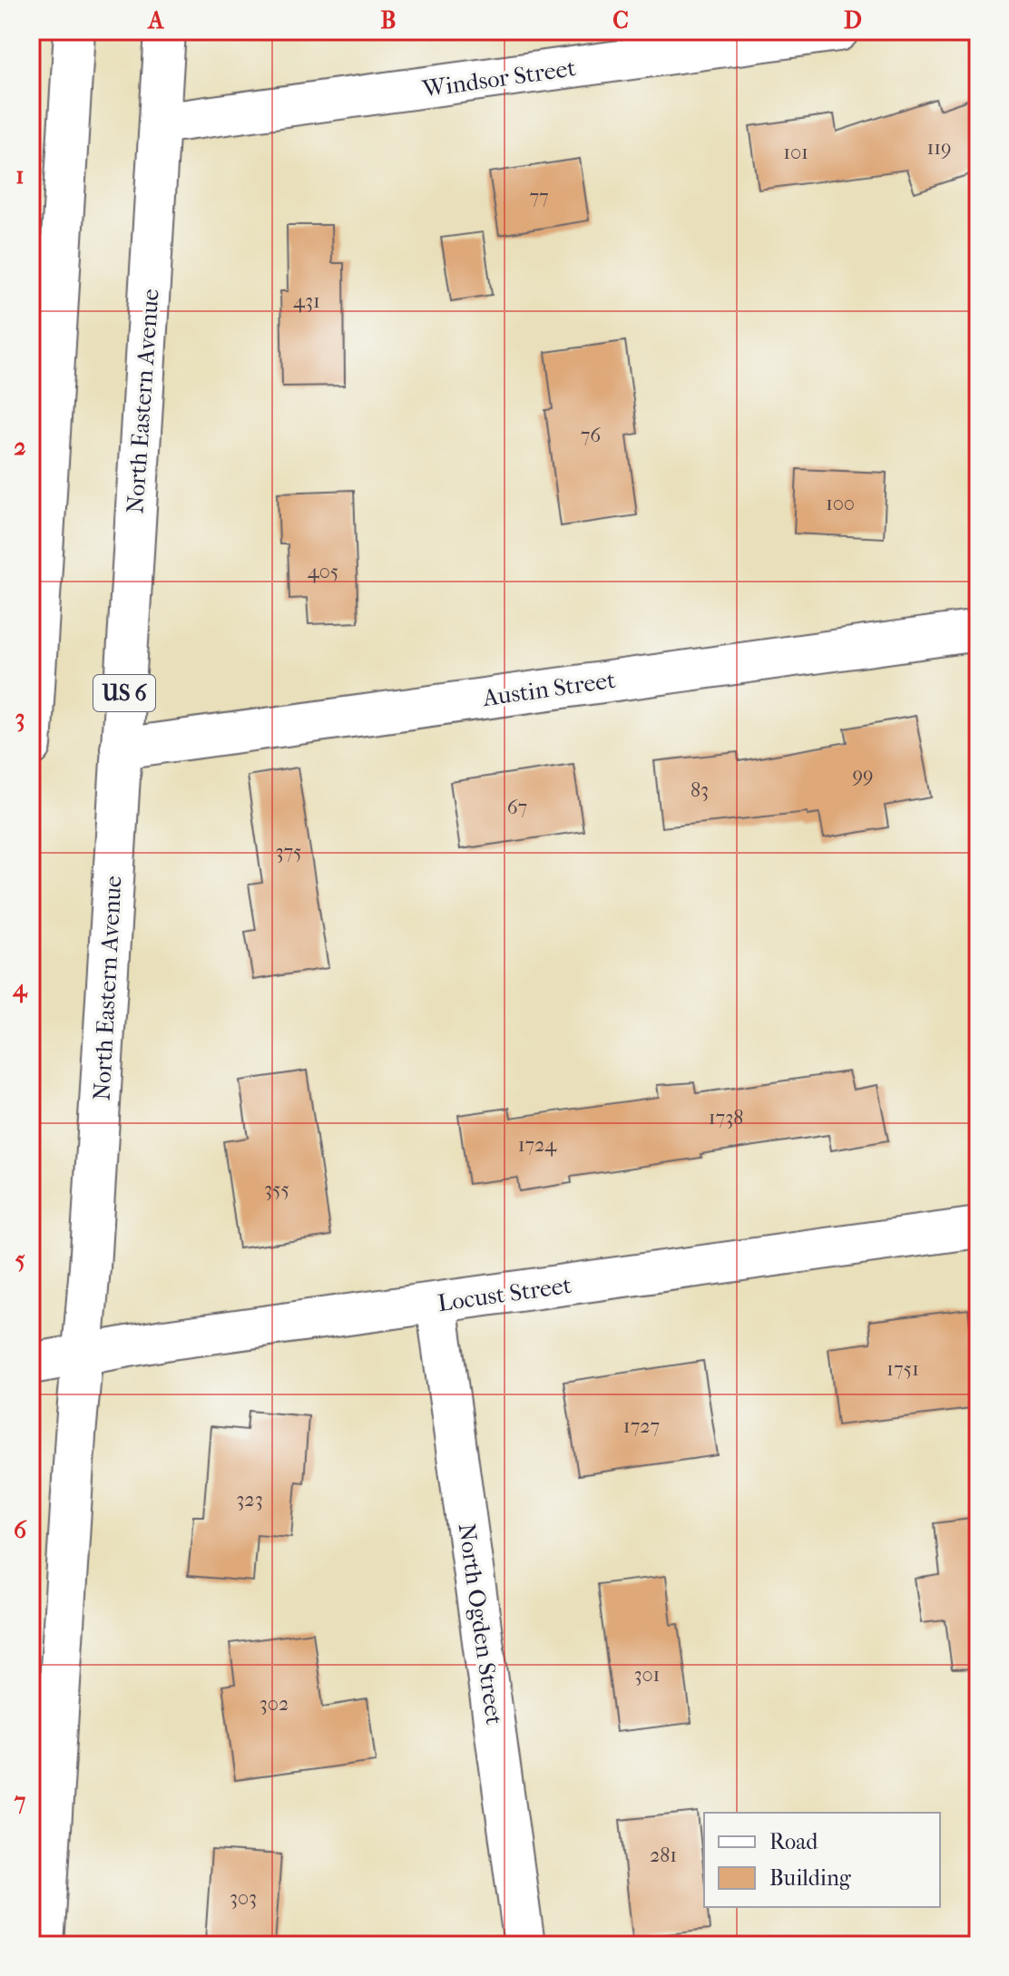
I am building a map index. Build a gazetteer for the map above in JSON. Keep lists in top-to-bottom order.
{
  "streets": {
    "street": [
      "Windsor Street",
      "North Eastern Avenue",
      "Austin Street",
      "US 6",
      "Locust Street",
      "North Ogden Street"
    ]
  },
  "crossings": [
    ["Windsor Street", "North Eastern Avenue"],
    ["North Eastern Avenue", "Austin Street"],
    ["North Eastern Avenue", "Locust Street"],
    ["Locust Street", "North Ogden Street"]
  ],
  "house_numbers": [
    "119",
    "101",
    "77",
    "431",
    "76",
    "100",
    "405",
    "99",
    "83",
    "67",
    "375",
    "1738",
    "1724",
    "355",
    "1751",
    "1727",
    "323",
    "301",
    "302",
    "281",
    "303"
  ],
  "legend": ["Road", "Building"],
  "grid": {
    "columns": [
      "A",
      "B",
      "C",
      "D"
    ],
    "rows": [
      "1",
      "2",
      "3",
      "4",
      "5",
      "6",
      "7"
    ]
  }
}
